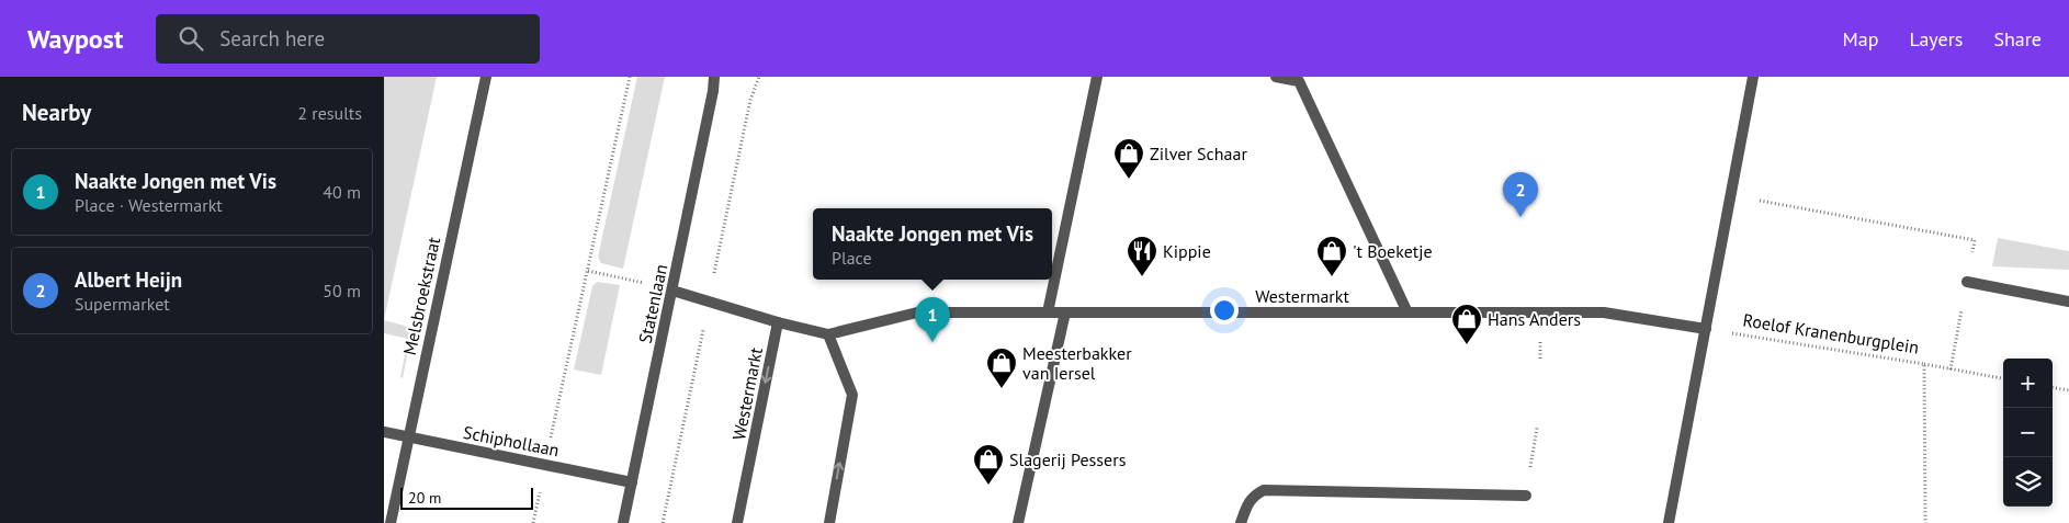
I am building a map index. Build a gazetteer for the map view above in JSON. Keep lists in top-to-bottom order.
{
  "streets": {
    "street": [
      "Melsbroekstraat",
      "Westermarkt",
      "Statenlaan",
      "Schiphollaan"
    ],
    "path": ["Roelof Kranenburgplein"]
  },
  "crossings": [
    ["Melsbroekstraat", "Schiphollaan"],
    ["Westermarkt", "Roelof Kranenburgplein"],
    ["Statenlaan", "Schiphollaan"]
  ],
  "places": {
    "shop": [
      "Zilver Schaar",
      "'t Boeketje",
      "Hans Anders",
      "Meesterbakker van Iersel",
      "Slagerij Pessers"
    ],
    "restaurant": ["Kippie"]
  },
  "scale_bar": "20 m",
  "page": {
    "header": "Waypost",
    "search": "Search here",
    "nav": ["Map", "Layers", "Share"],
    "heading": ["Nearby", "2 results"],
    "list": [
      {
        "mark": "1",
        "name": "Naakte Jongen met Vis",
        "note": "Place · Westermarkt",
        "value": "40 m"
      },
      {
        "mark": "2",
        "name": "Albert Heijn",
        "note": "Supermarket",
        "value": "50 m"
      }
    ],
    "pins": ["2", "1"],
    "popup": ["Naakte Jongen met Vis", "Place"],
    "map_buttons": ["+", "−"],
    "scale": "20 m"
  }
}
